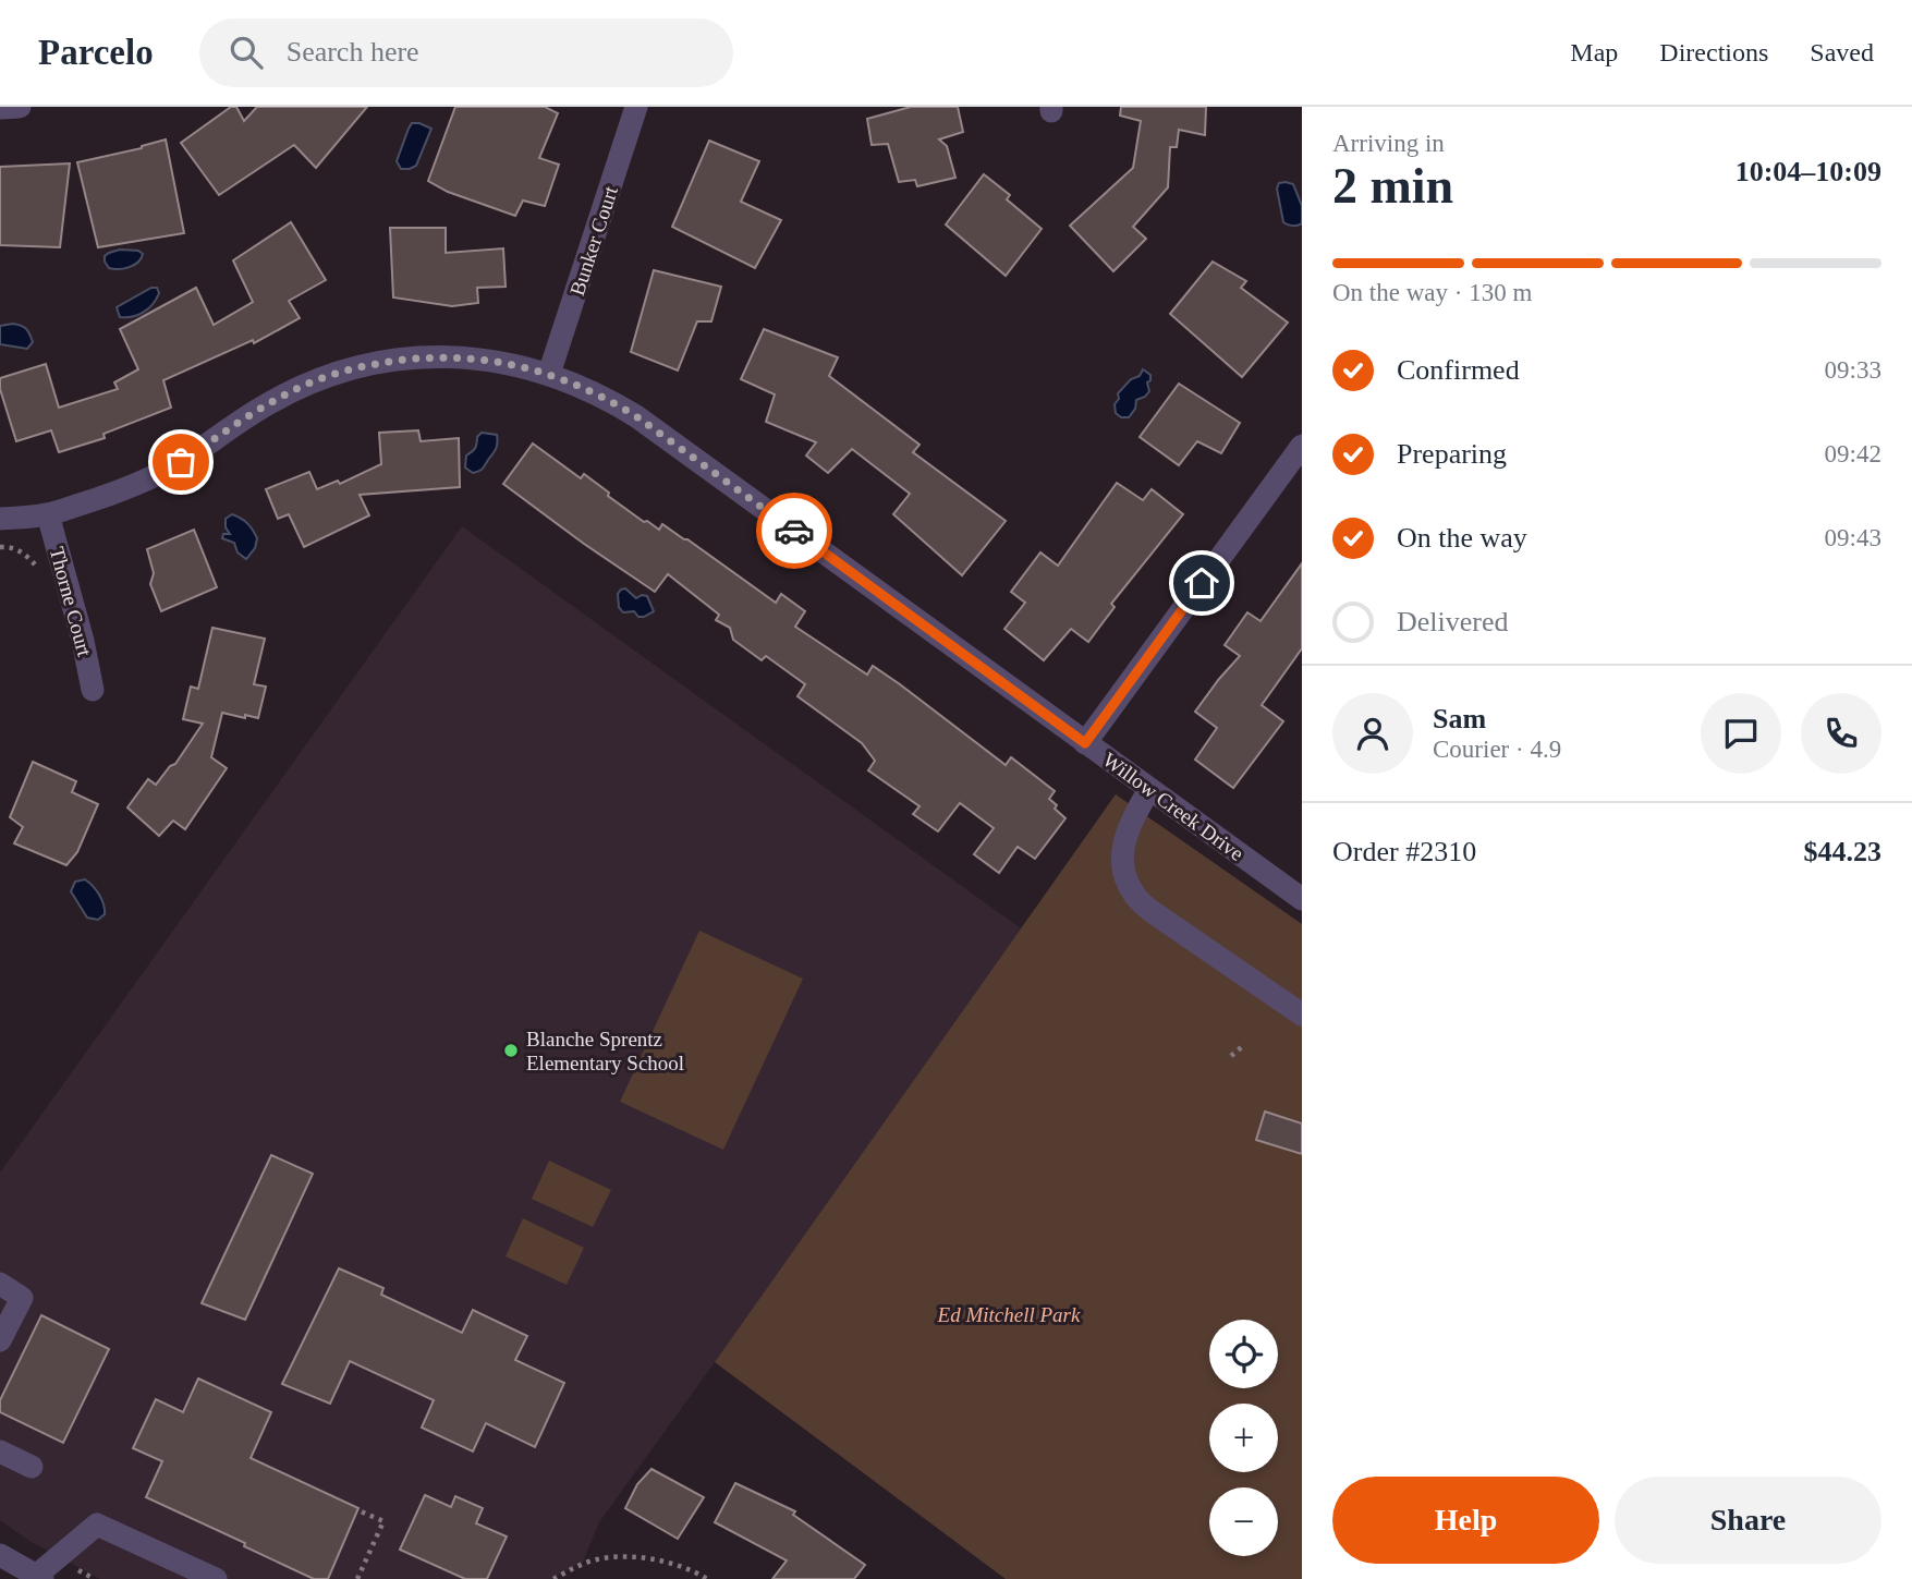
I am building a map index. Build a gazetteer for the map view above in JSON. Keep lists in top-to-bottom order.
{
  "streets": {
    "street": ["Bunker Court", "Thorne Court", "Willow Creek Drive"]
  },
  "crossings": [
    ["Bunker Court", "Willow Creek Drive"],
    ["Thorne Court", "Willow Creek Drive"]
  ],
  "parks": ["Ed Mitchell Park"],
  "places": ["Blanche Sprentz Elementary School"],
  "page": {
    "header": "Parcelo",
    "search": "Search here",
    "nav": ["Map", "Directions", "Saved"],
    "heading": ["2 min", "Arriving in", "10:04–10:09"],
    "panel": [
      "Sam",
      "Courier · 4.9",
      "Order #2310",
      "$44.23"
    ],
    "bar": "On the way · 130 m",
    "list": [
      ["Confirmed", "09:33"],
      ["Preparing", "09:42"],
      ["On the way", "09:43"],
      "Delivered"
    ],
    "map_buttons": ["+", "−"],
    "buttons": ["Help", "Share"]
  }
}
